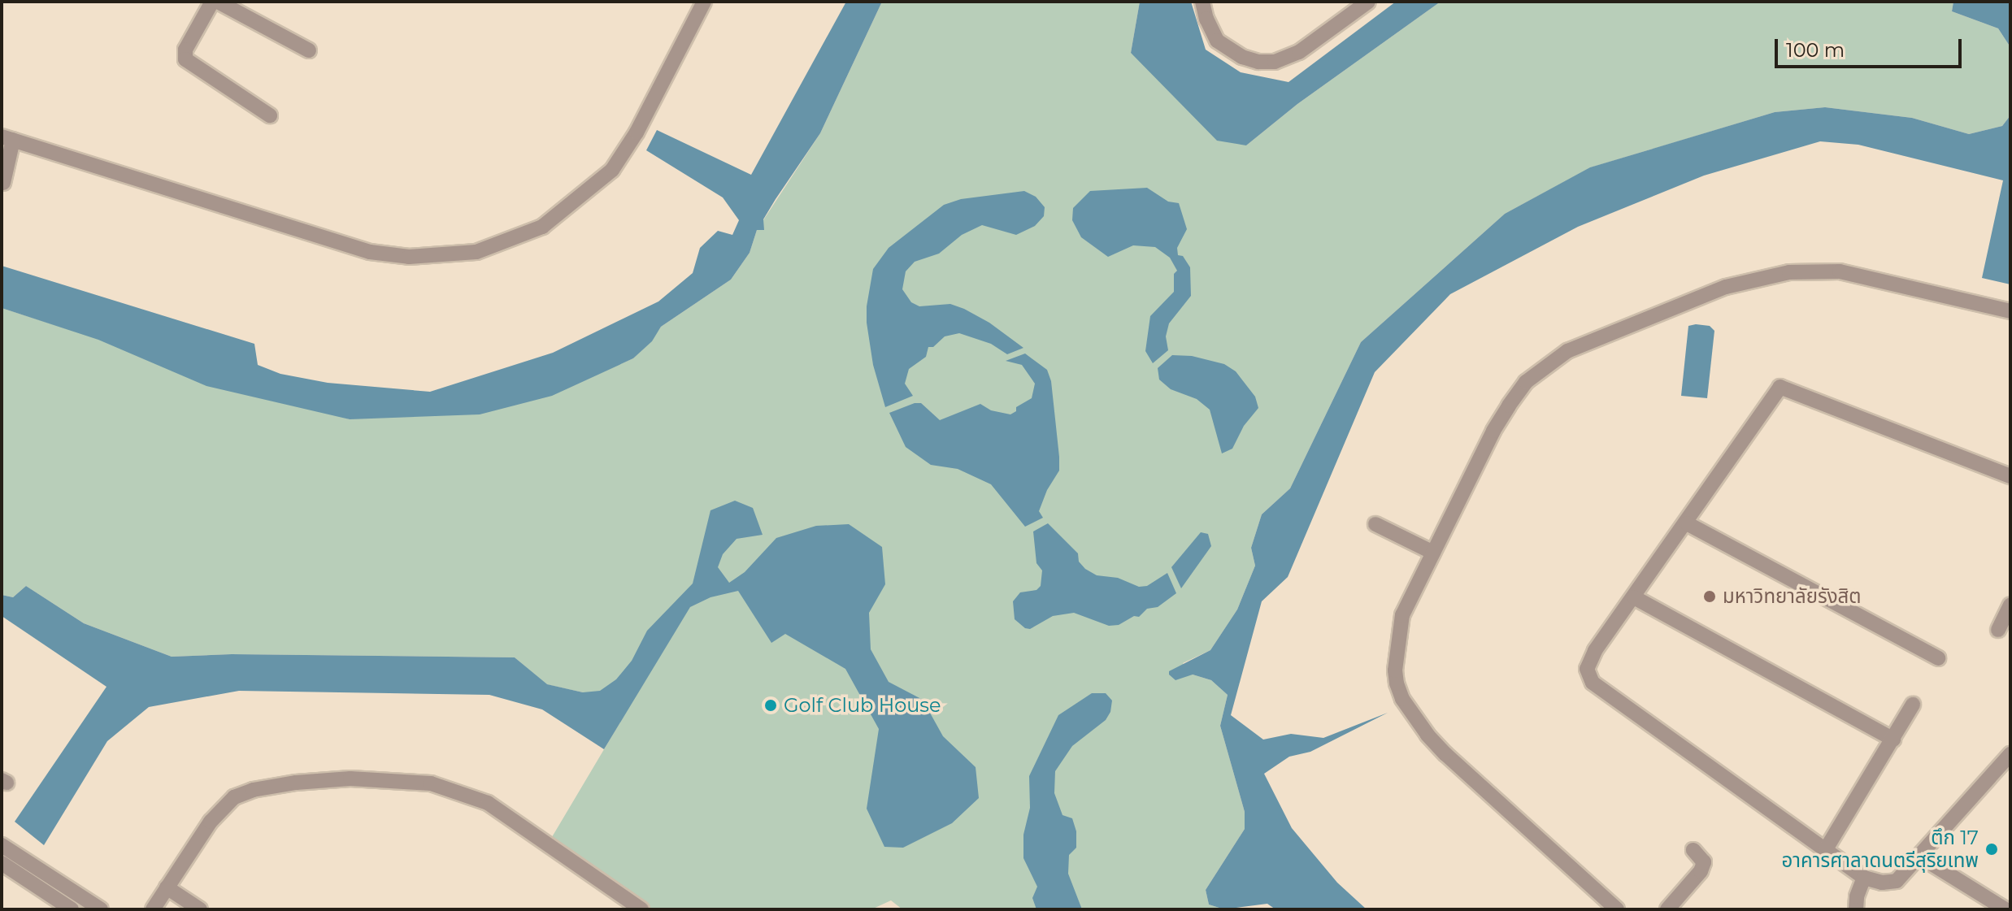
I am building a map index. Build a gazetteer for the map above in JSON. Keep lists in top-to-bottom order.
{
  "places": ["มหาวิทยาลัยรังสิต", "Golf Club House", "ตึก 17 อาคารศาลาดนตรีสุริยเทพ"],
  "scale_bar": "100 m"
}
